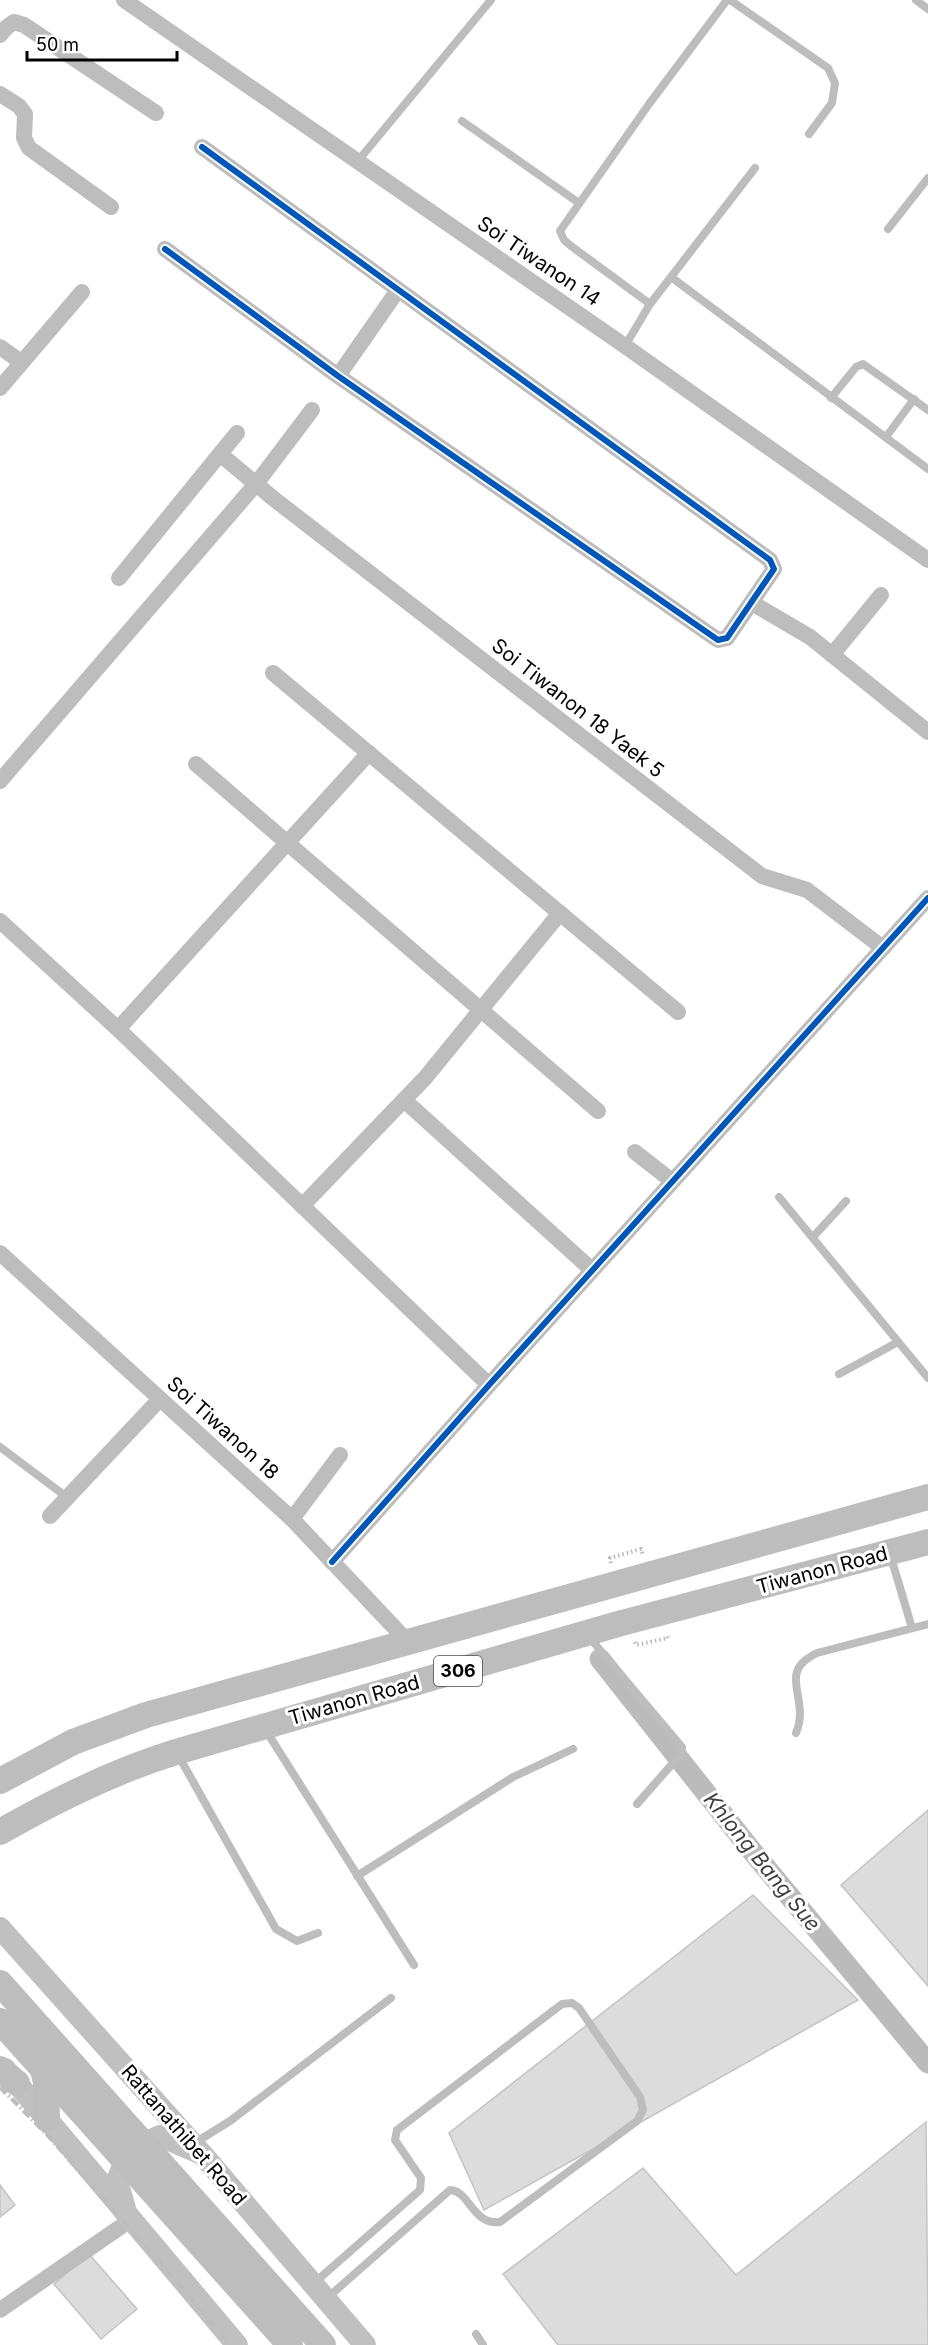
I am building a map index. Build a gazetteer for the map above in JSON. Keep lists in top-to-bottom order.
{
  "streets": {
    "main road": ["Tiwanon Road", "306", "Rattanathibet Road"],
    "street": ["Soi Tiwanon 14", "Soi Tiwanon 18 Yaek 5", "Soi Tiwanon 18"]
  },
  "crossings": [
    ["Soi Tiwanon 18", "Tiwanon Road"]
  ],
  "water": ["Khlong Bang Sue"],
  "scale_bar": "50 m"
}
